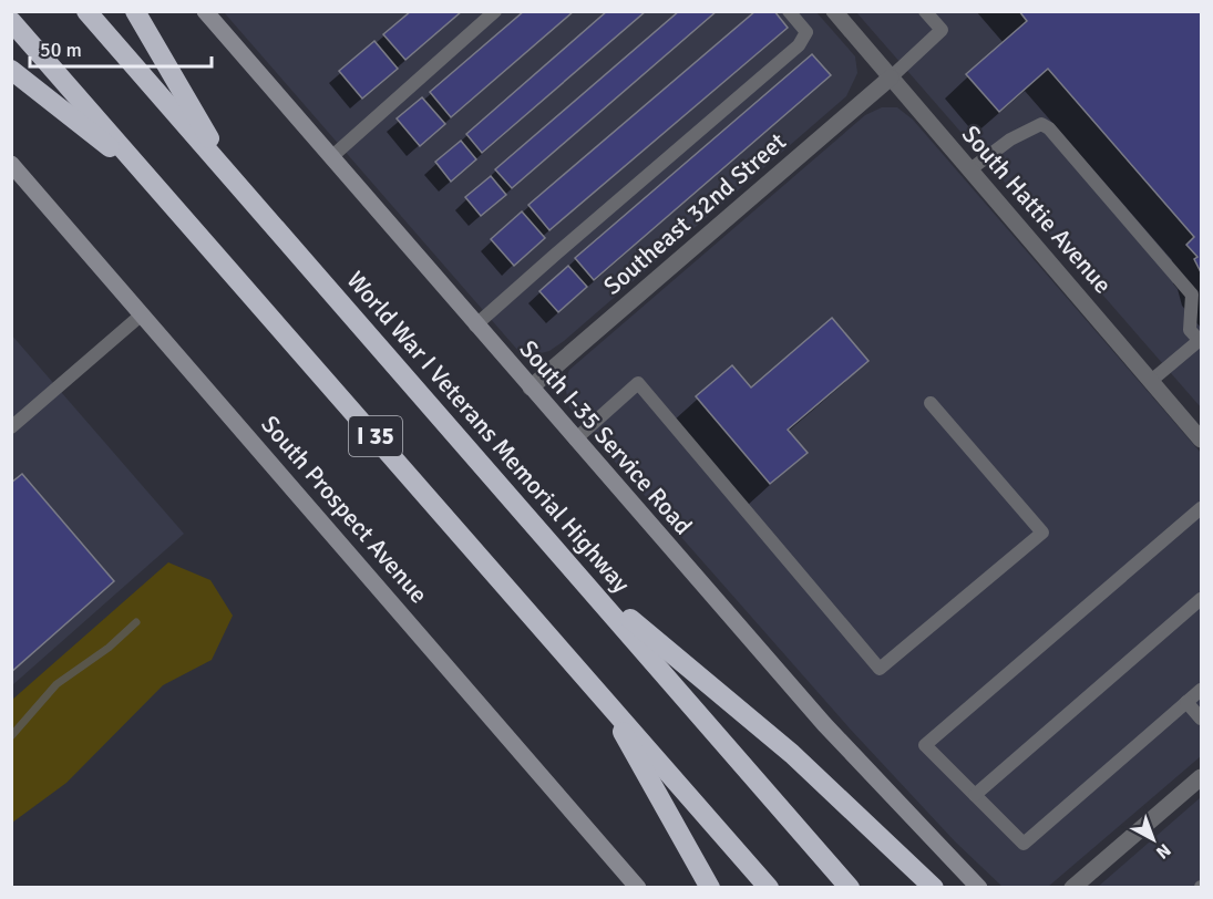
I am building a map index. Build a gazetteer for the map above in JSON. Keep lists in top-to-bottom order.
{
  "streets": {
    "highway": ["World War I Veterans Memorial Highway", "I 35"],
    "main road": ["South I-35 Service Road", "South Prospect Avenue"],
    "street": ["South Hattie Avenue", "Southeast 32nd Street"]
  },
  "crossings": [
    ["South Hattie Avenue", "Southeast 32nd Street"],
    ["Southeast 32nd Street", "South I-35 Service Road"]
  ],
  "scale_bar": "50 m",
  "north": "bottom right"
}
